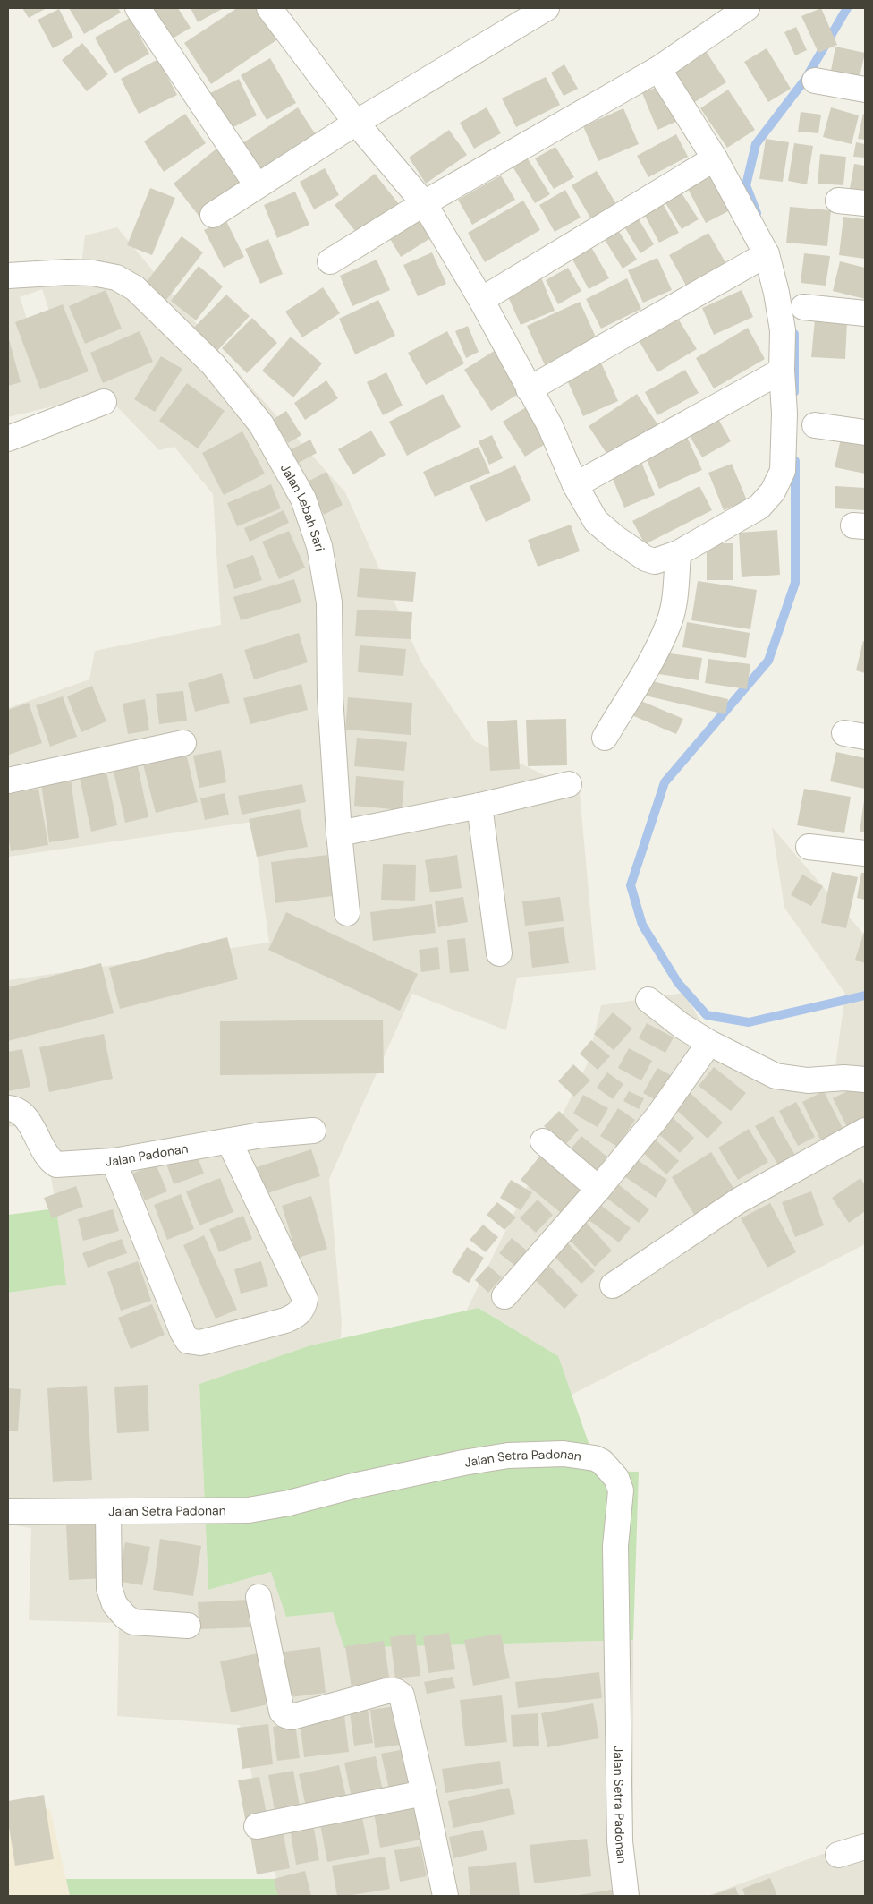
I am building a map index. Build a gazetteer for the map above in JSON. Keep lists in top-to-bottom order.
{
  "streets": {
    "street": ["Jalan Lebah Sari", "Jalan Padonan", "Jalan Setra Padonan"]
  }
}
